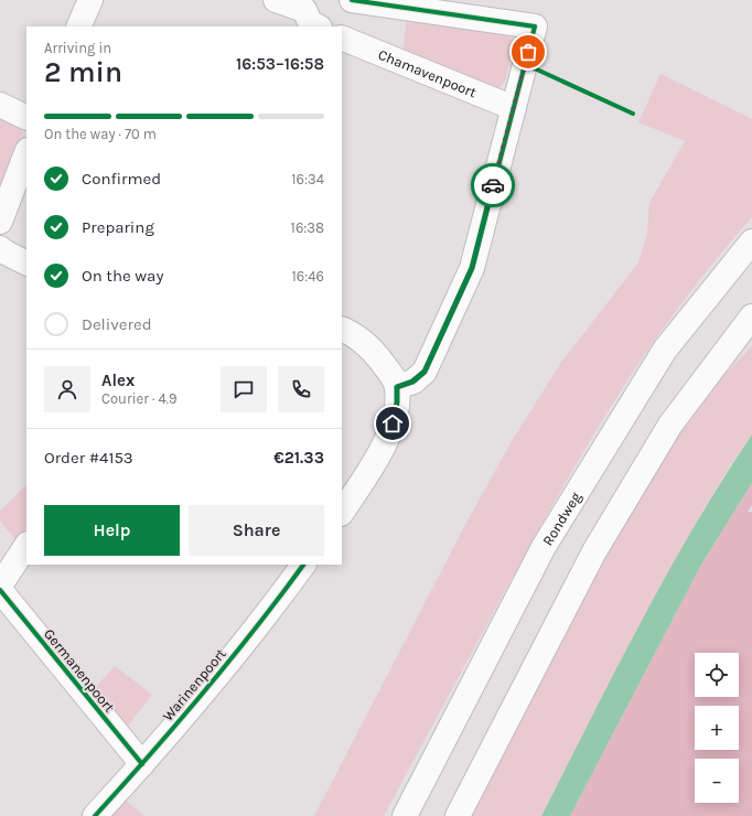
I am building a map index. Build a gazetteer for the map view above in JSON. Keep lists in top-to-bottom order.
{
  "streets": {
    "street": [
      "Chamavenpoort",
      "Rondweg",
      "Germanenpoort",
      "Warinenpoort"
    ]
  },
  "crossings": [
    ["Germanenpoort", "Warinenpoort"]
  ],
  "page": {
    "heading": ["2 min", "Arriving in", "16:53–16:58"],
    "panel": [
      "Alex",
      "Courier · 4.9",
      "Order #4153",
      "€21.33"
    ],
    "bar": "On the way · 70 m",
    "list": [
      ["Confirmed", "16:34"],
      ["Preparing", "16:38"],
      ["On the way", "16:46"],
      "Delivered"
    ],
    "buttons": ["Help", "Share"],
    "map_buttons": ["+", "−"]
  }
}
